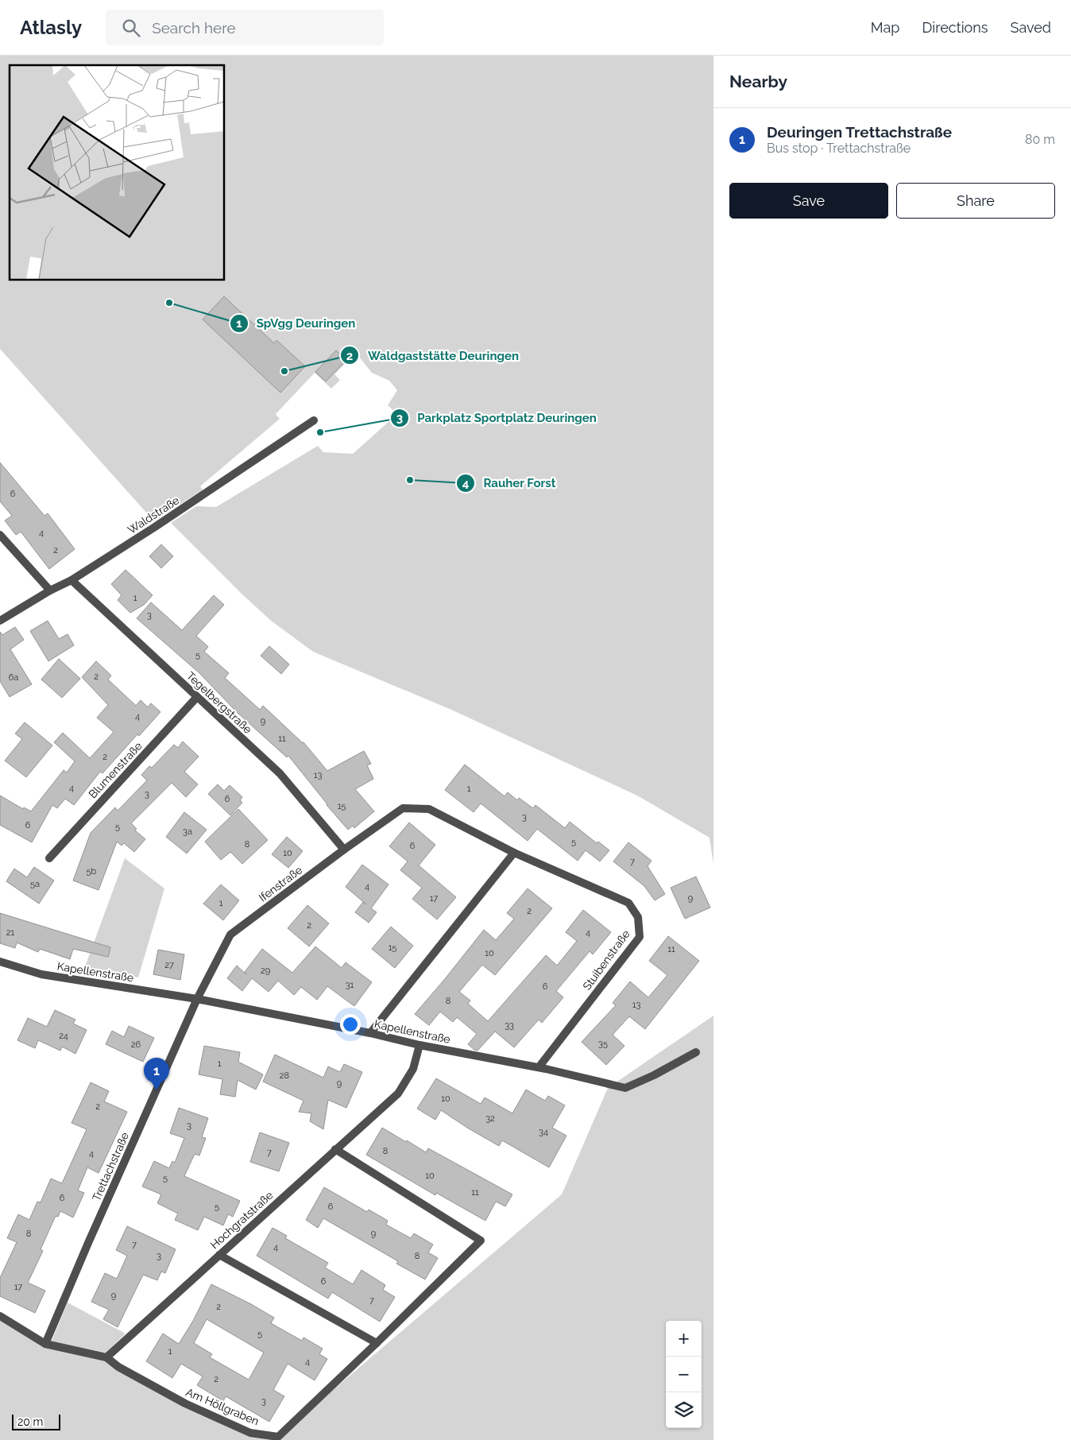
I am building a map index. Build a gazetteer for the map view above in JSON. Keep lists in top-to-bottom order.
{
  "streets": {
    "street": [
      "Waldstraße",
      "Tegelbergstraße",
      "Blumenstraße",
      "Ifenstraße",
      "Stuibenstraße",
      "Kapellenstraße",
      "Trettachstraße",
      "Hochgratstraße",
      "Am Höllgraben"
    ]
  },
  "crossings": [
    ["Waldstraße", "Tegelbergstraße"],
    ["Tegelbergstraße", "Blumenstraße"],
    ["Tegelbergstraße", "Ifenstraße"],
    ["Ifenstraße", "Stuibenstraße"],
    ["Ifenstraße", "Kapellenstraße"],
    ["Ifenstraße", "Trettachstraße"],
    ["Stuibenstraße", "Kapellenstraße"],
    ["Kapellenstraße", "Trettachstraße"],
    ["Kapellenstraße", "Hochgratstraße"],
    ["Hochgratstraße", "Am Höllgraben"]
  ],
  "places": [
    "SpVgg Deuringen",
    "Waldgaststätte Deuringen",
    "Parkplatz Sportplatz Deuringen",
    "Rauher Forst"
  ],
  "house_numbers": [
    "6",
    "4",
    "2",
    "1",
    "3",
    "5",
    "2",
    "6a",
    "4",
    "9",
    "11",
    "2",
    "13",
    "4",
    "1",
    "3",
    "6",
    "15",
    "3",
    "6",
    "5",
    "3a",
    "5",
    "8",
    "6",
    "10",
    "7",
    "5b",
    "5a",
    "4",
    "17",
    "9",
    "1",
    "2",
    "2",
    "21",
    "4",
    "15",
    "11",
    "10",
    "27",
    "29",
    "31",
    "6",
    "8",
    "13",
    "33",
    "24",
    "35",
    "26",
    "1",
    "28",
    "9",
    "10",
    "2",
    "32",
    "3",
    "34",
    "8",
    "7",
    "4",
    "10",
    "5",
    "11",
    "6",
    "5",
    "6",
    "8",
    "9",
    "7",
    "4",
    "3",
    "8",
    "6",
    "17",
    "9",
    "7",
    "2",
    "5",
    "1",
    "4",
    "2",
    "3"
  ],
  "scale_bar": "20 m",
  "page": {
    "header": "Atlasly",
    "search": "Search here",
    "nav": ["Map", "Directions", "Saved"],
    "heading": "Nearby",
    "list": [
      {
        "mark": "1",
        "name": "Deuringen Trettachstraße",
        "note": "Bus stop · Trettachstraße",
        "value": "80 m"
      }
    ],
    "buttons": ["Save", "Share"],
    "pins": "1",
    "map_buttons": ["+", "−"],
    "scale": "20 m"
  }
}
